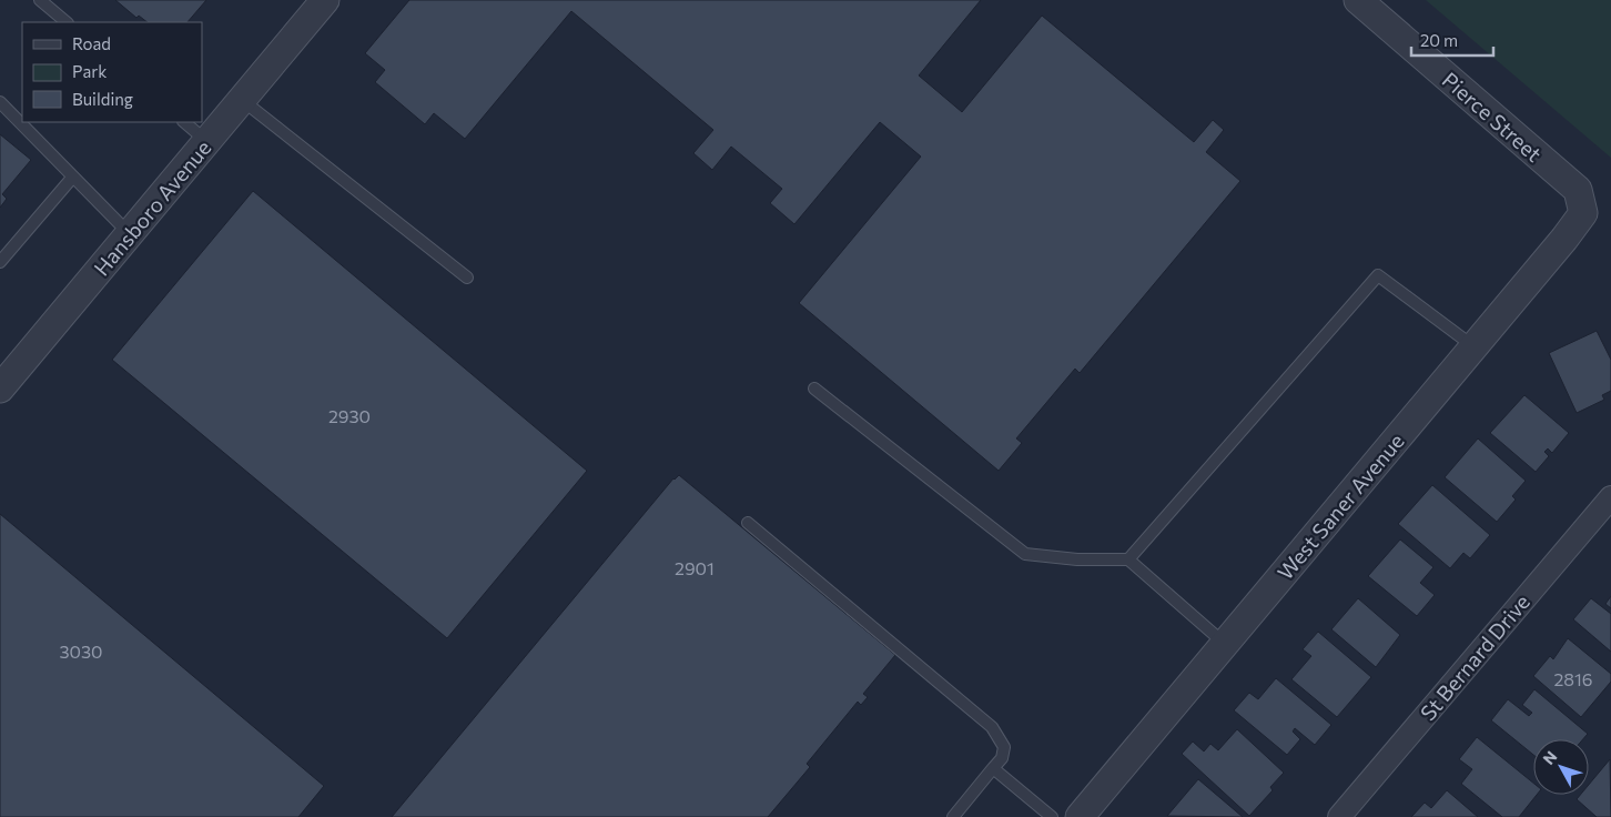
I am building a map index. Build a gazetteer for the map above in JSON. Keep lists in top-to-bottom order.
{
  "streets": {
    "street": [
      "Pierce Street",
      "Hansboro Avenue",
      "West Saner Avenue",
      "St Bernard Drive"
    ]
  },
  "crossings": [
    ["Pierce Street", "West Saner Avenue"]
  ],
  "house_numbers": [
    "2930",
    "2901",
    "3030",
    "2816"
  ],
  "legend": ["Road", "Park", "Building"],
  "scale_bar": "20 m",
  "north": "top left"
}
